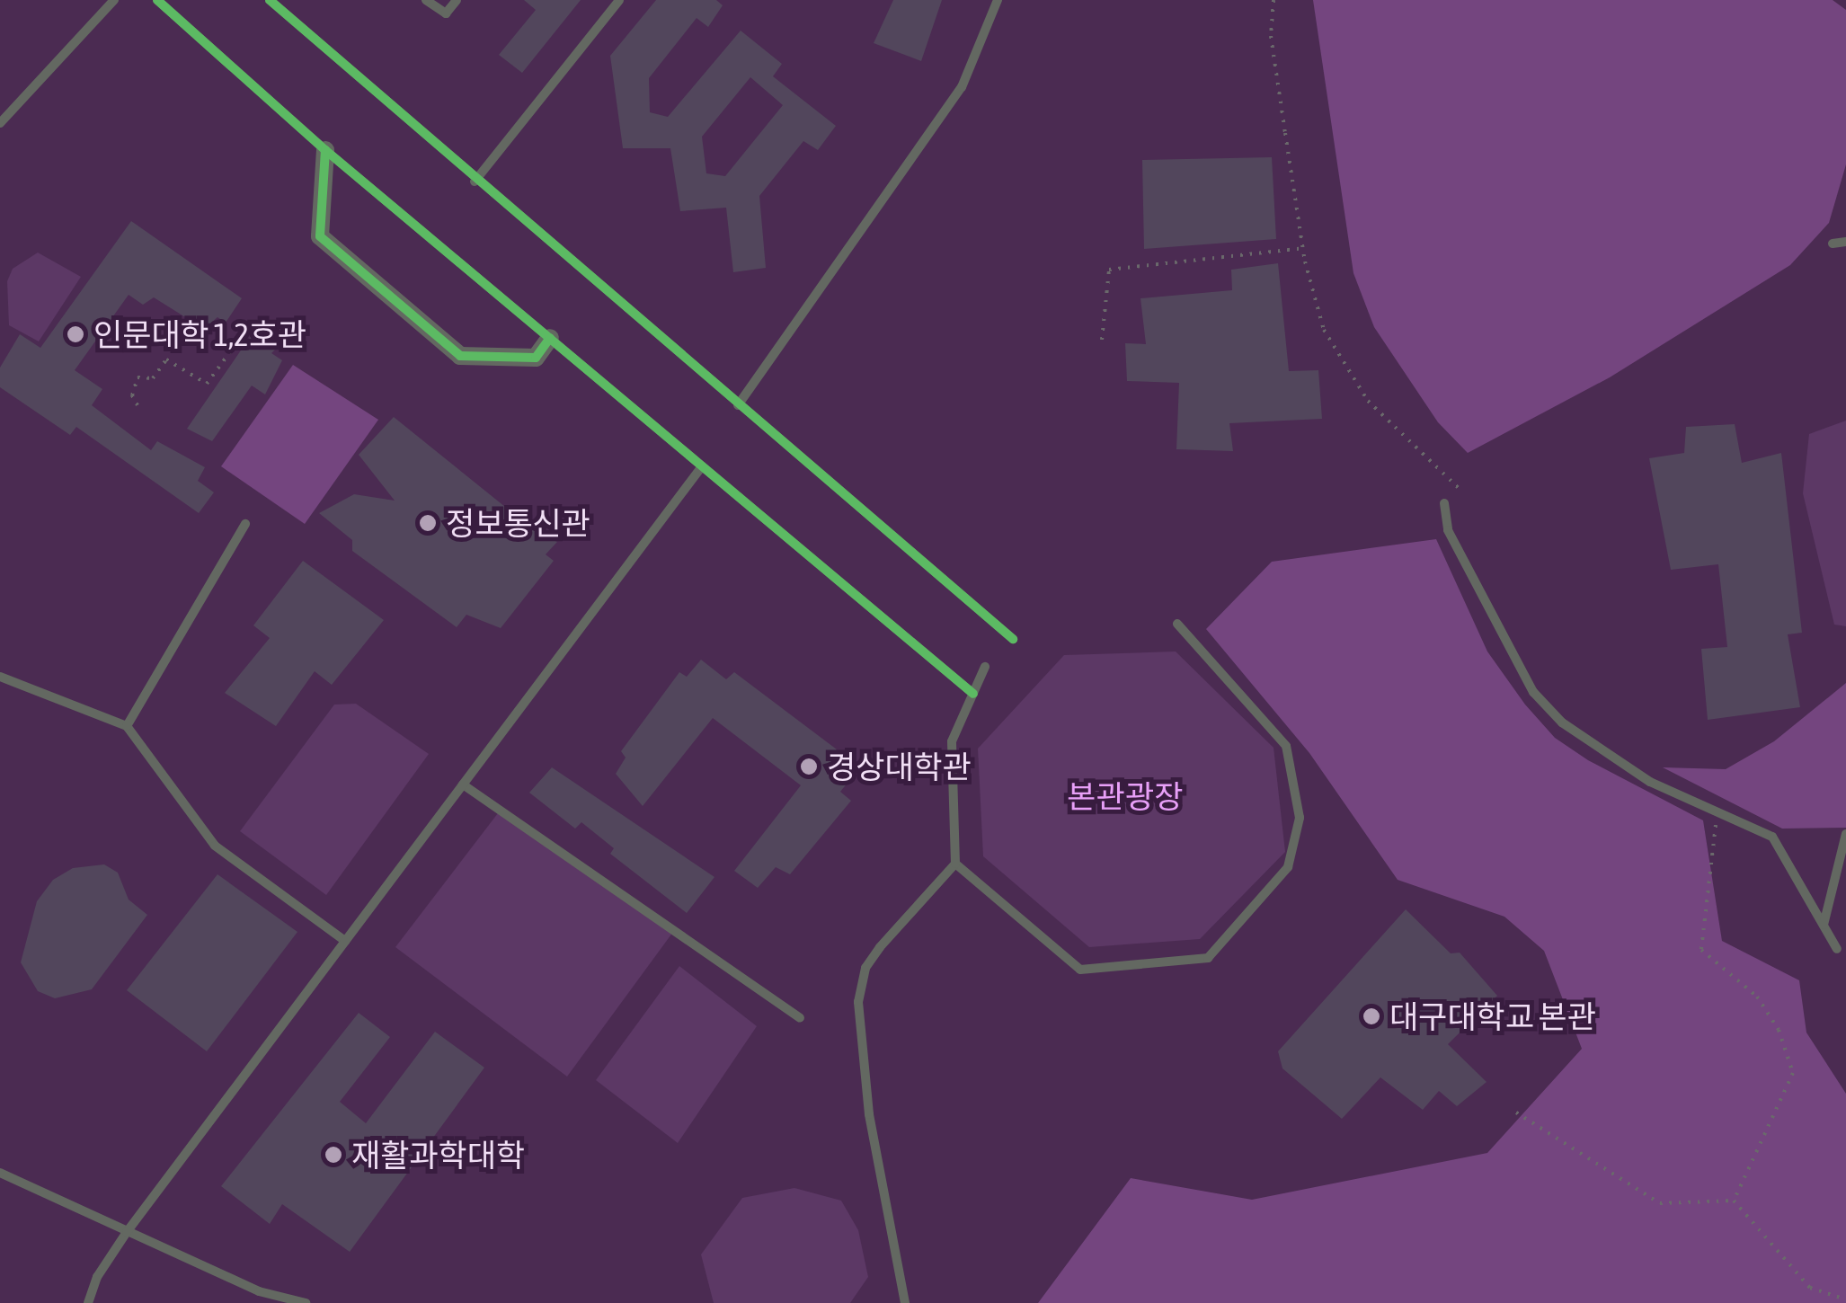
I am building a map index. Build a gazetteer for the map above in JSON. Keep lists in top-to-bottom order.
{
  "parks": ["본관광장"],
  "places": [
    "인문대학 1,2호관",
    "정보통신관",
    "경상대학관",
    "대구대학교 본관",
    "재활과학대학"
  ]
}
